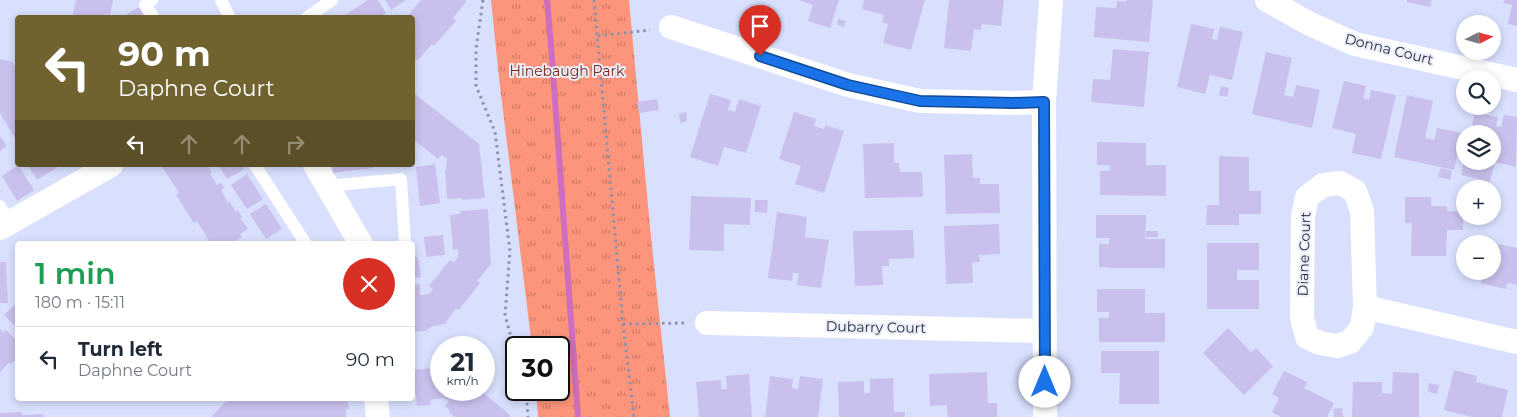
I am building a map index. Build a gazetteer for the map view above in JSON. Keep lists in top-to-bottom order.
{
  "streets": {
    "street": ["Donna Court", "Diane Court", "Dubarry Court"]
  },
  "parks": ["Hinebaugh Park"],
  "north": "right",
  "page": {
    "map_buttons": ["+", "−"],
    "turn": ["90 m", "Daphne Court"],
    "heading": ["1 min", "180 m · 15:11"],
    "list": [
      {
        "name": "Turn left",
        "note": "Daphne Court",
        "value": "90 m"
      }
    ],
    "speed": "21 km/h",
    "limit": "30"
  }
}
